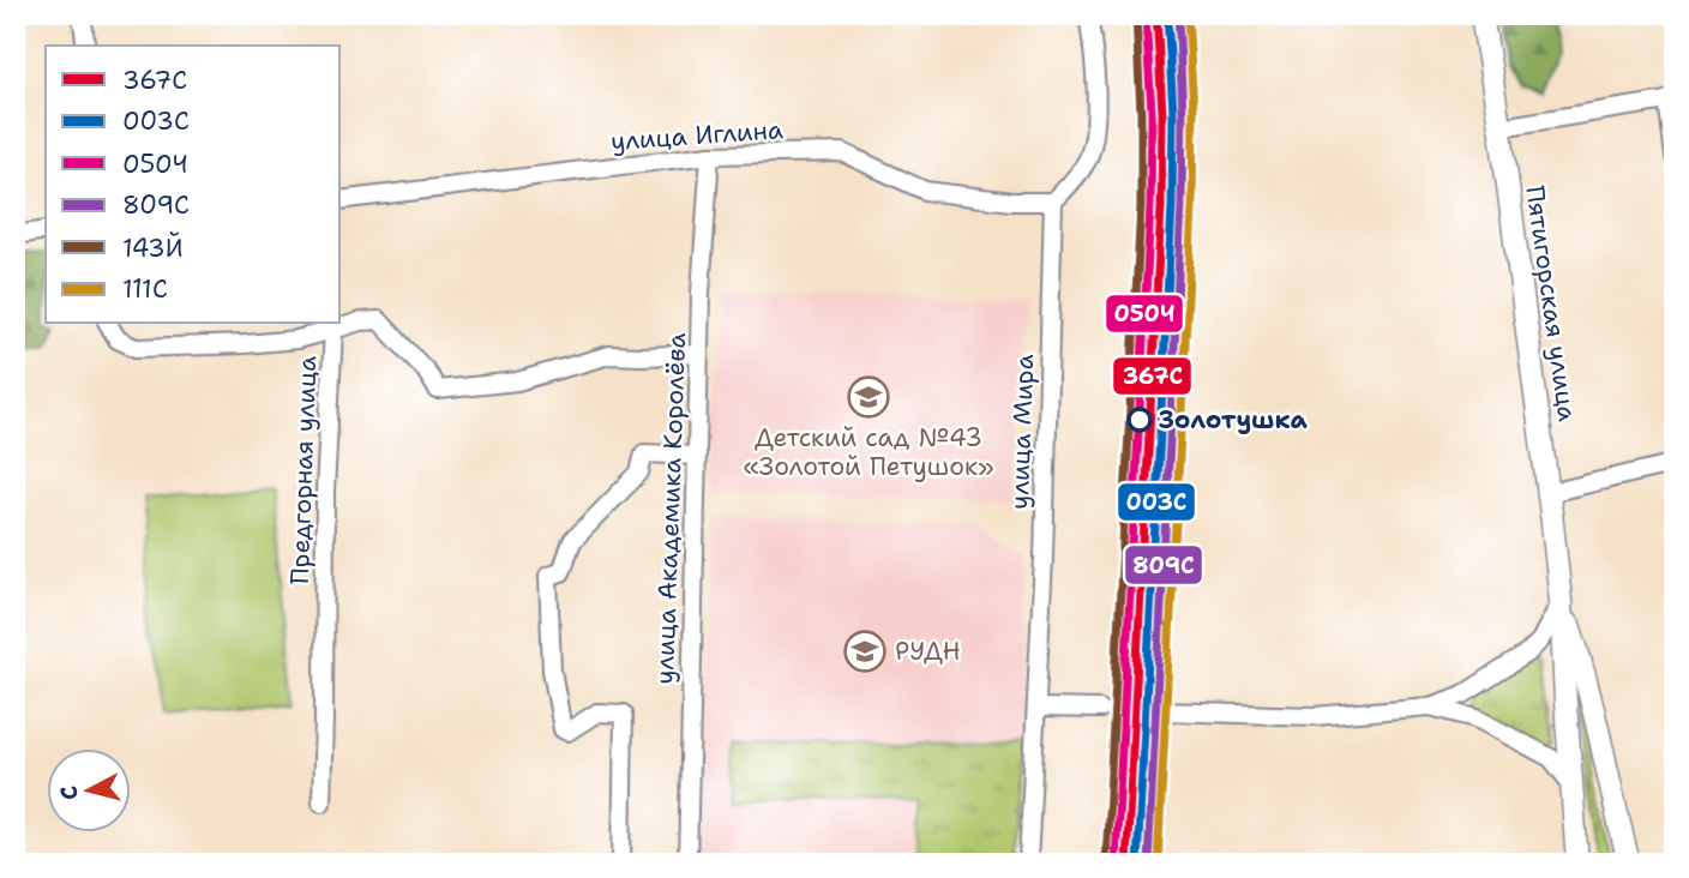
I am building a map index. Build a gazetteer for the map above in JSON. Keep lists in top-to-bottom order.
{
  "streets": {
    "main road": ["Пятигорская улица"],
    "street": [
      "улица Иглина",
      "улица Мира",
      "Предгорная улица",
      "улица Академика Королёва"
    ]
  },
  "crossings": [
    ["улица Иглина", "улица Мира"],
    ["улица Иглина", "улица Академика Королёва"]
  ],
  "places": {
    "school or university": ["Детский сад №43 «Золотой Петушок»", "РУДН"],
    "other": ["Золотушка"]
  },
  "lines": [
    "transit line 367С",
    "transit line 003С",
    "transit line 809С",
    "transit line 111С",
    "transit line 050Ч",
    "transit line 143Й"
  ],
  "legend": [
    "367С",
    "003С",
    "050Ч",
    "809С",
    "143Й",
    "111С"
  ],
  "north": "left"
}
